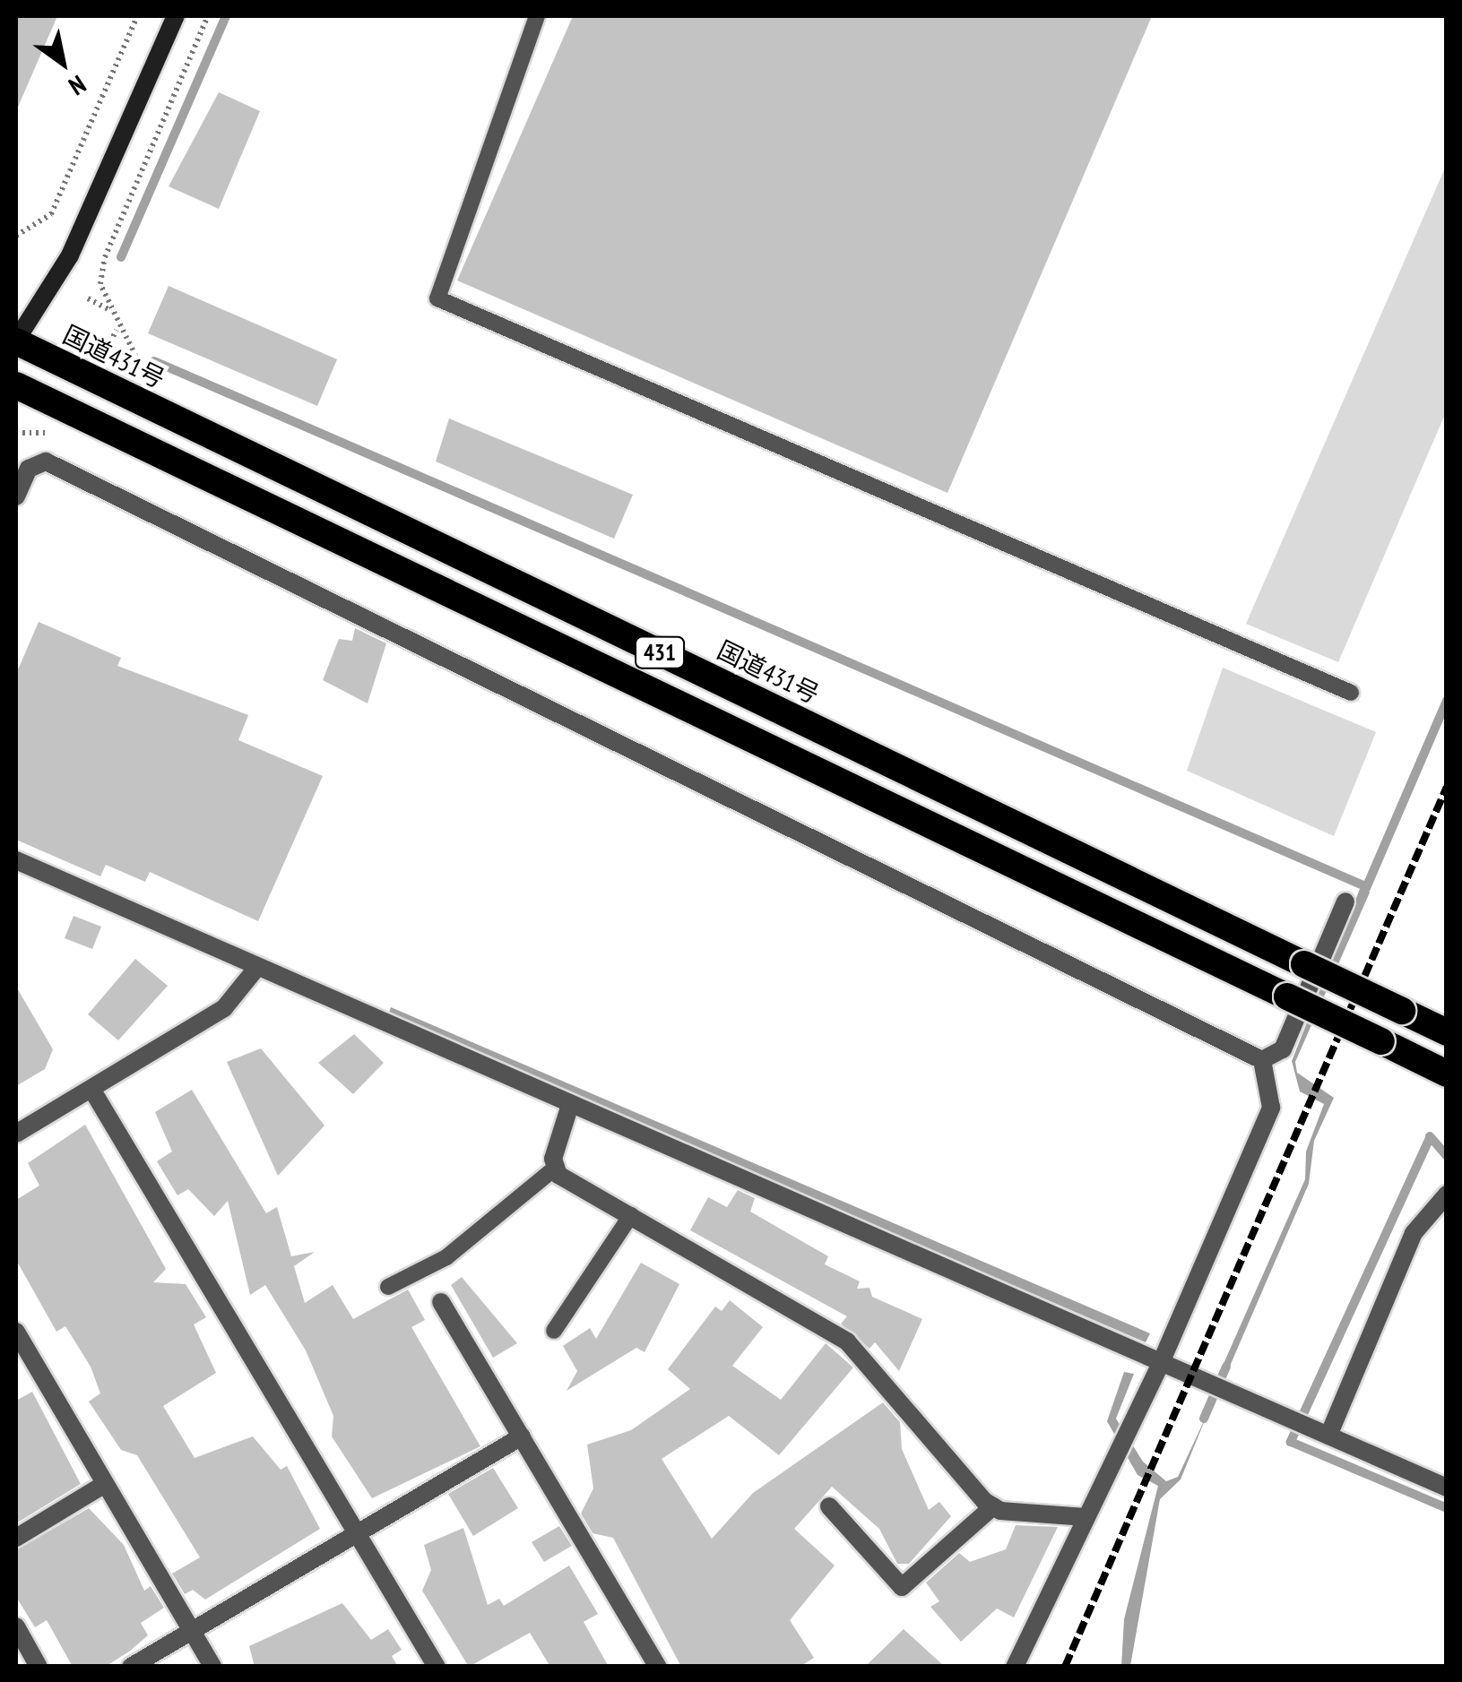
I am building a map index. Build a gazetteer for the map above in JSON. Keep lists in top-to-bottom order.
{
  "streets": {
    "highway": ["国道431号", "431"]
  },
  "north": "bottom right"
}
